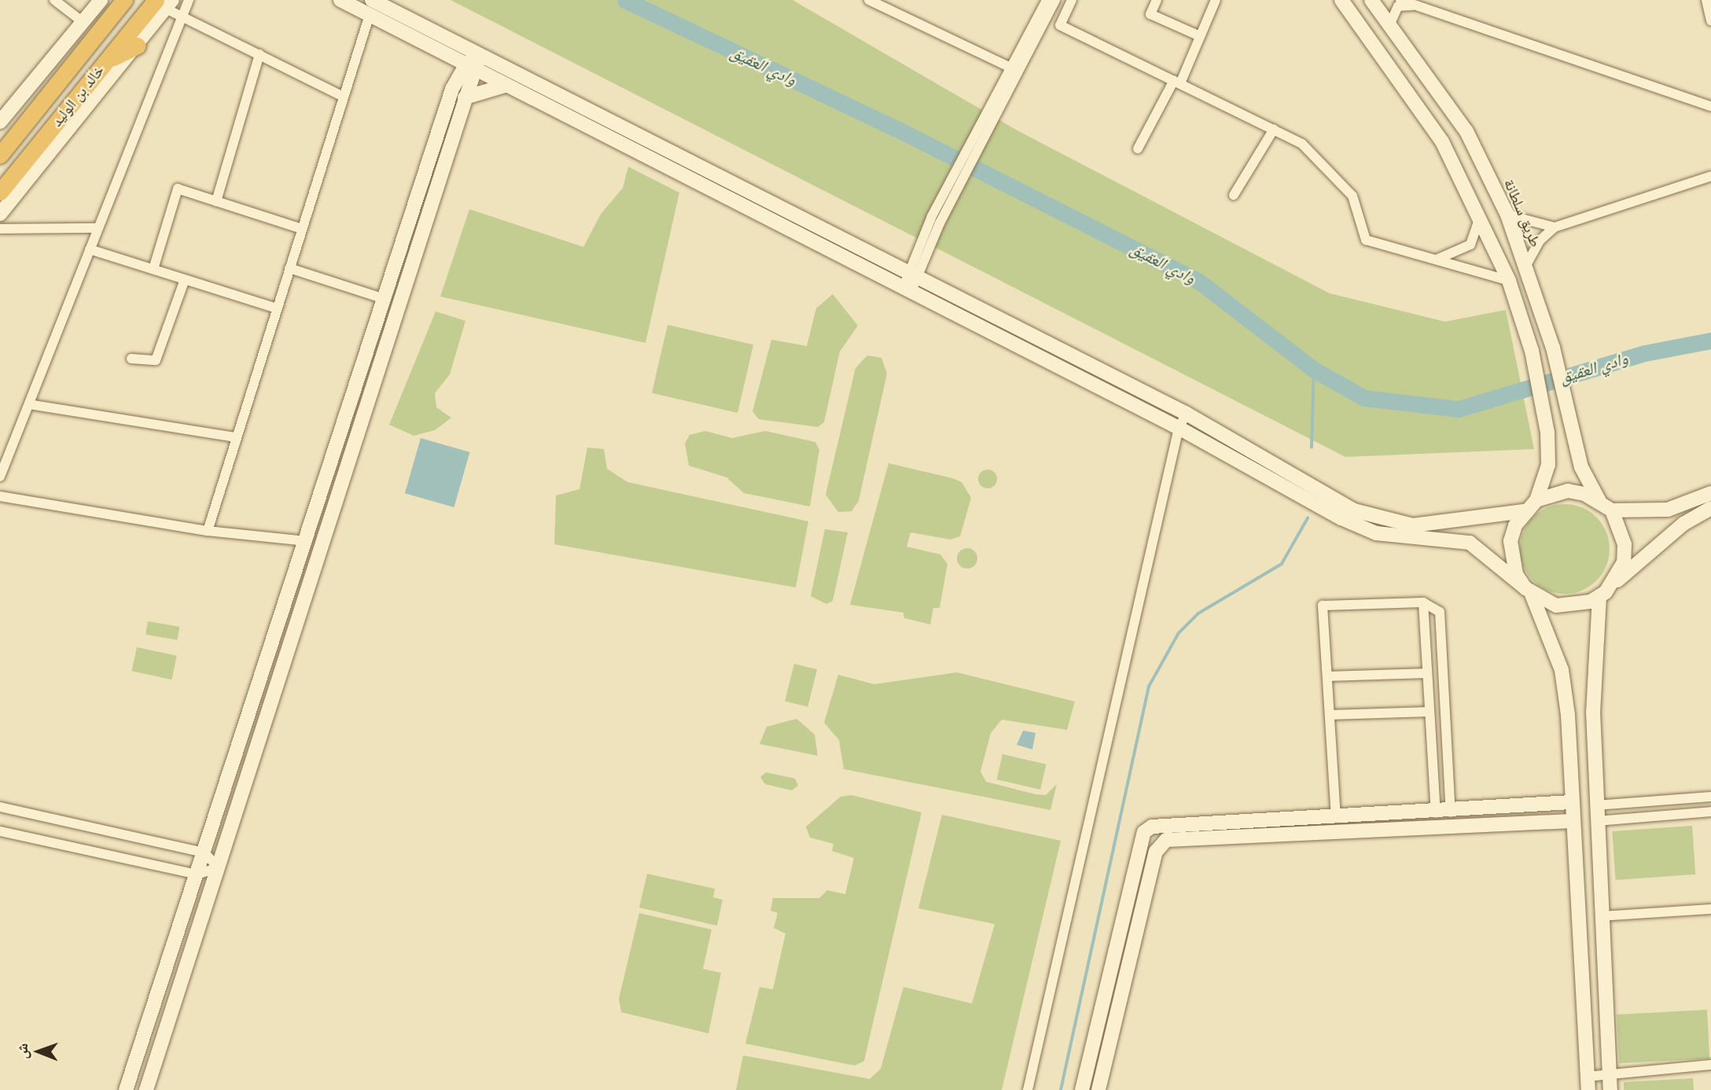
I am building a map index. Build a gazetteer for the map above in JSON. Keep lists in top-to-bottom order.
{
  "streets": {
    "highway": ["خالد بن الوليد"],
    "main road": ["طريق سلطانة"]
  },
  "water": ["وادي العقيق"],
  "north": "left"
}
